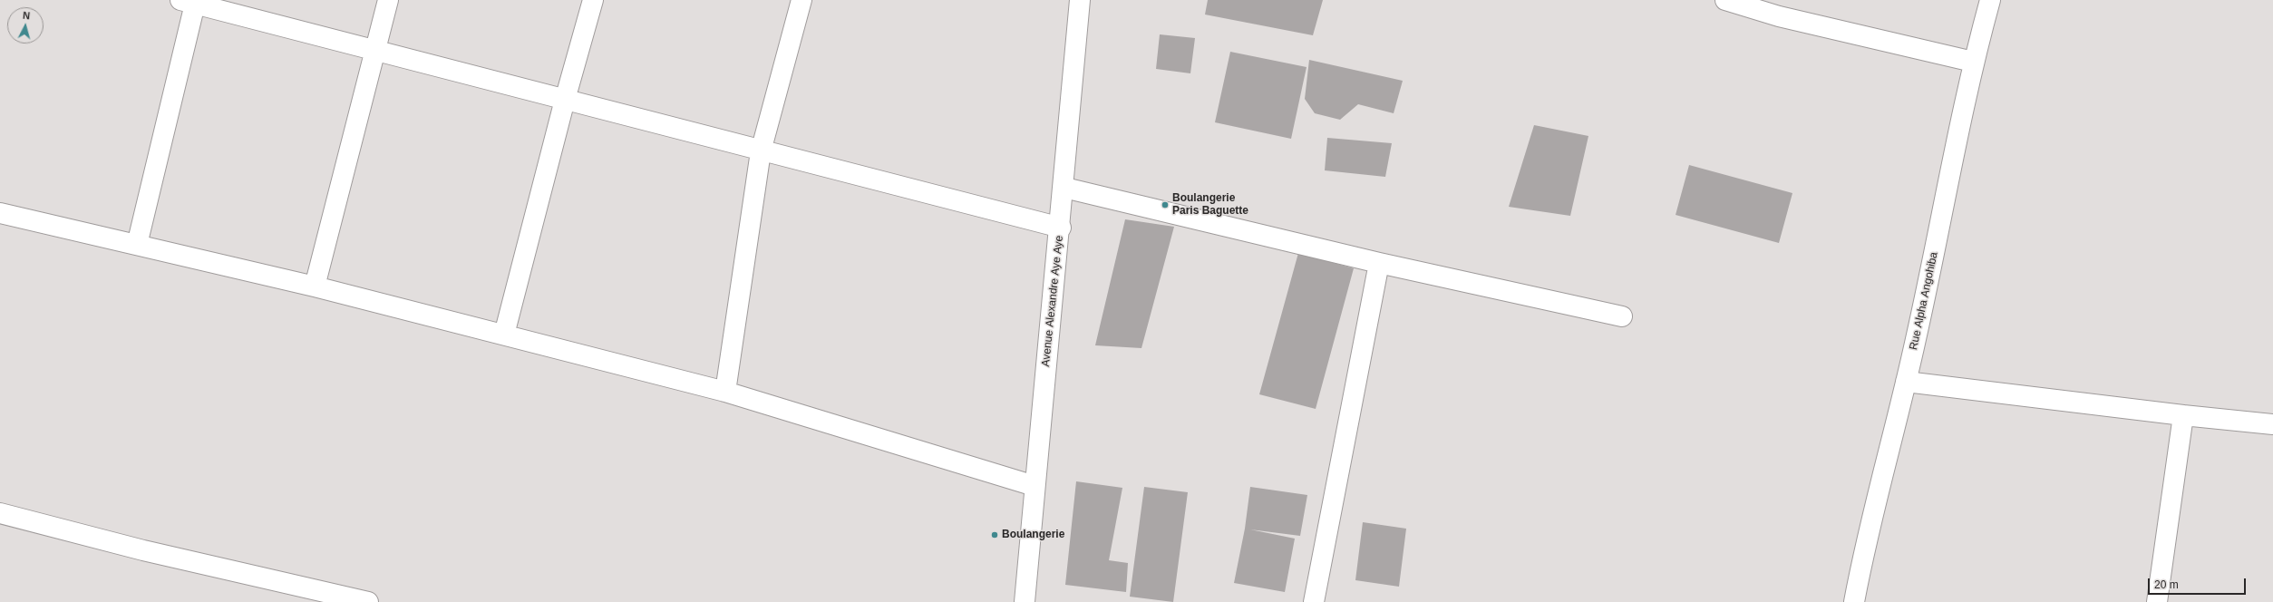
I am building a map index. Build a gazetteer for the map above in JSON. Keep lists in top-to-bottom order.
{
  "streets": {
    "street": ["Avenue Alexandre Aye Aye", "Rue Alpha Angohiba"]
  },
  "places": ["Boulangerie Paris Baguette", "Boulangerie"],
  "scale_bar": "20 m",
  "north": "top"
}
